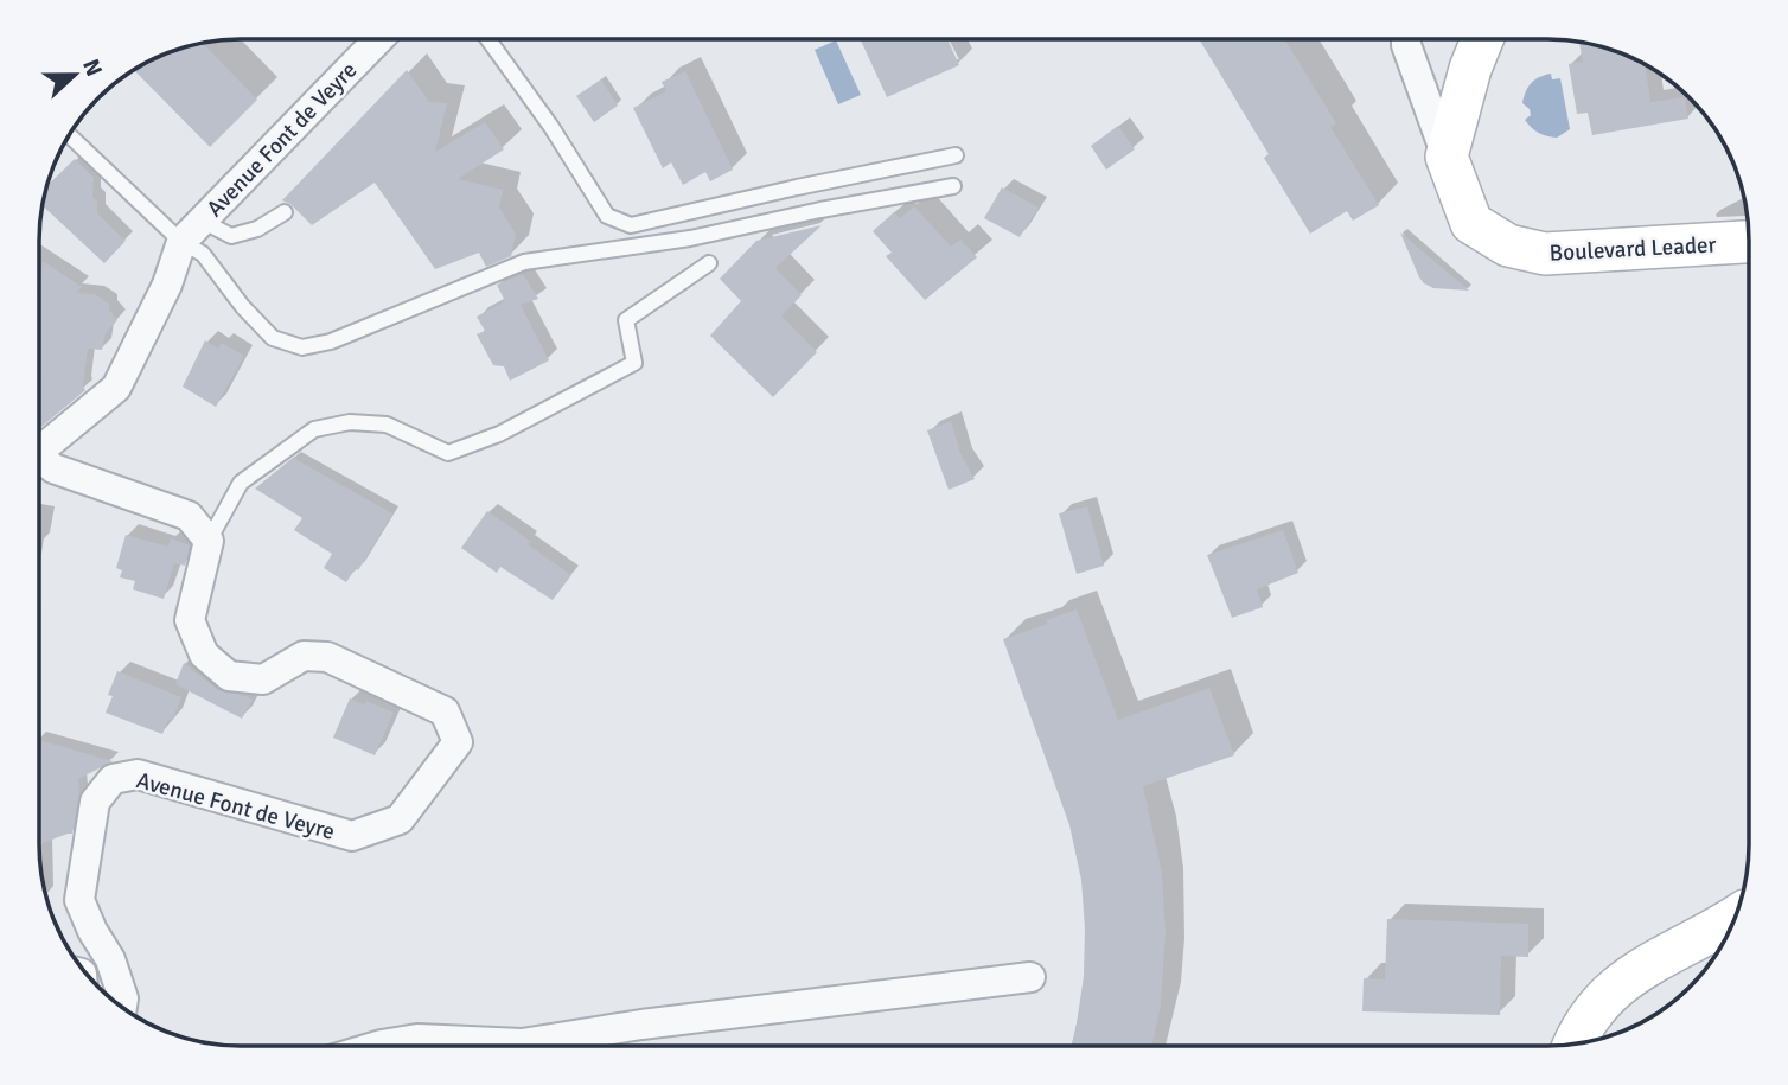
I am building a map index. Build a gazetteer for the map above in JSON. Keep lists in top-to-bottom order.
{
  "streets": {
    "street": ["Avenue Font de Veyre", "Boulevard Leader"]
  },
  "north": "right"
}
